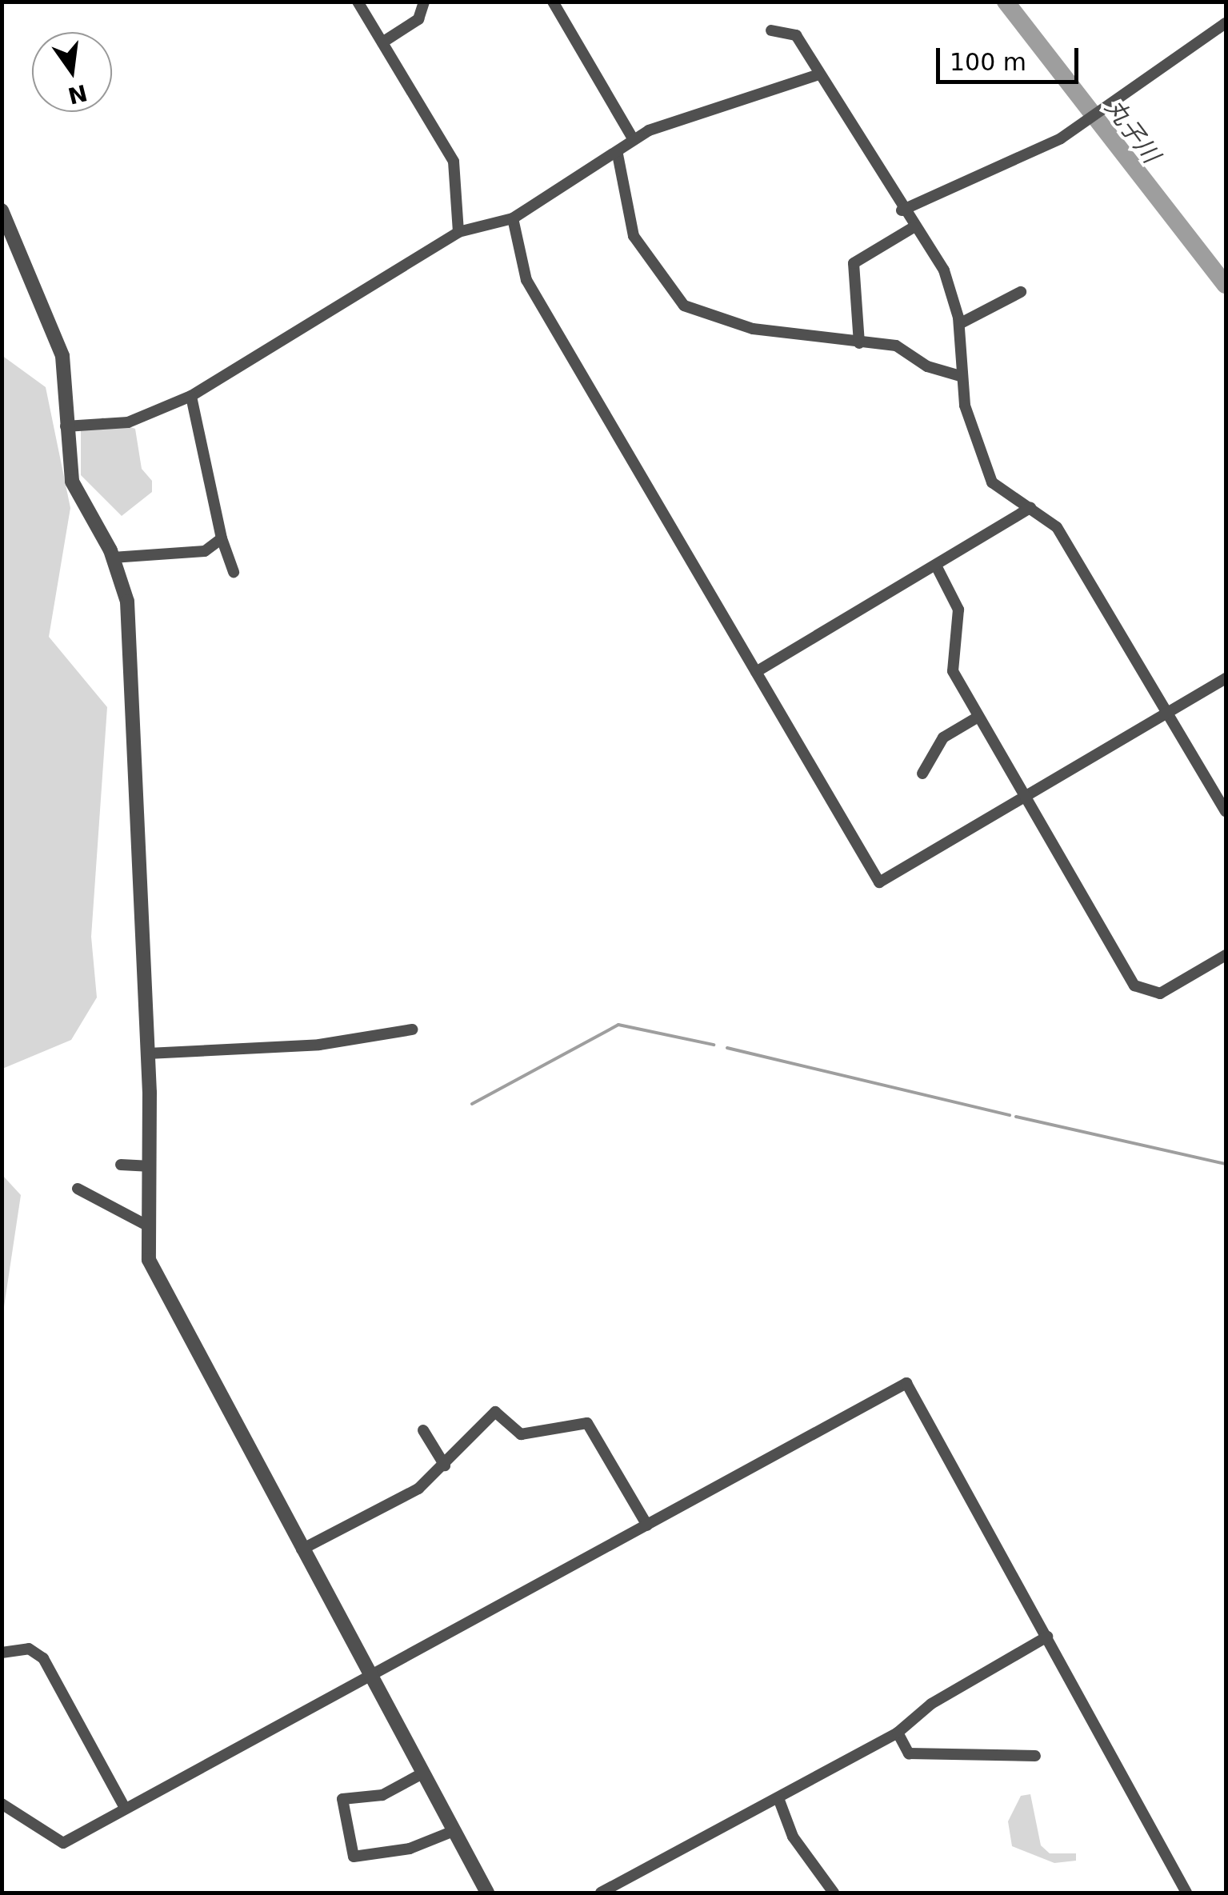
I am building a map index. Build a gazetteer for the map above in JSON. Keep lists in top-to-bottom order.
{
  "water": ["丸子川"],
  "scale_bar": "100 m",
  "north": "bottom"
}
